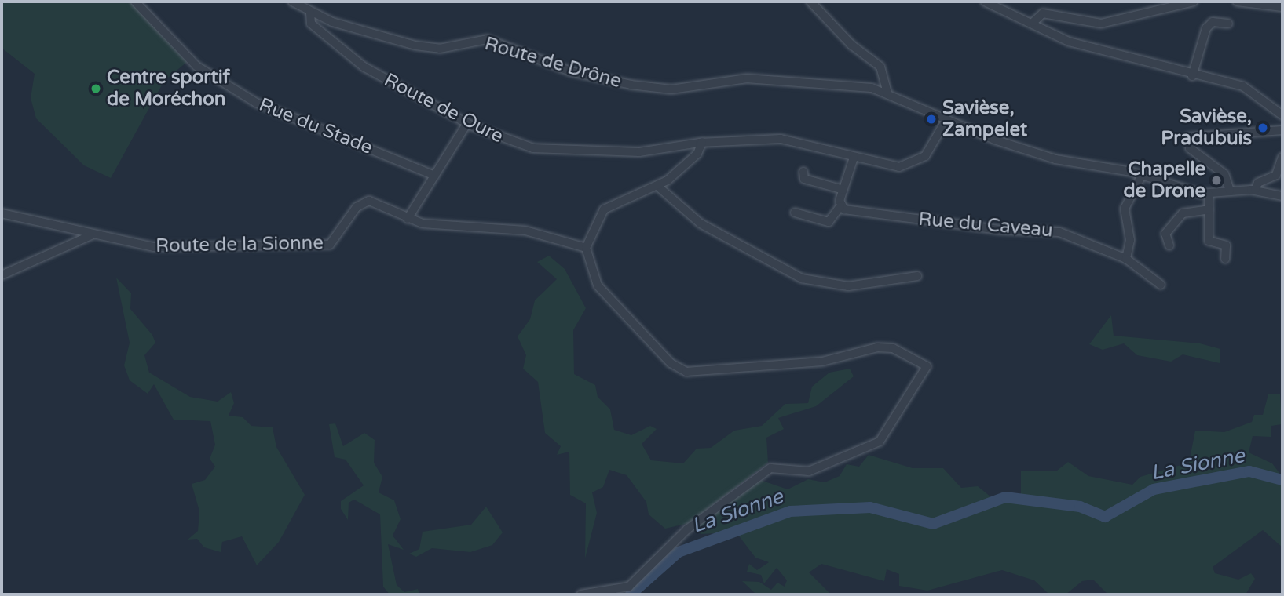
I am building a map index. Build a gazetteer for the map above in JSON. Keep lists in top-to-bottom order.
{
  "streets": {
    "street": [
      "Route de Drône",
      "Route de Oure",
      "Rue du Stade",
      "Rue du Caveau",
      "Route de la Sionne"
    ]
  },
  "crossings": [
    ["Route de Drône", "Route de Oure"]
  ],
  "water": ["La Sionne"],
  "places": [
    "Centre sportif de Moréchon",
    "Savièse, Zampelet",
    "Savièse, Pradubuis",
    "Chapelle de Drone"
  ]
}
